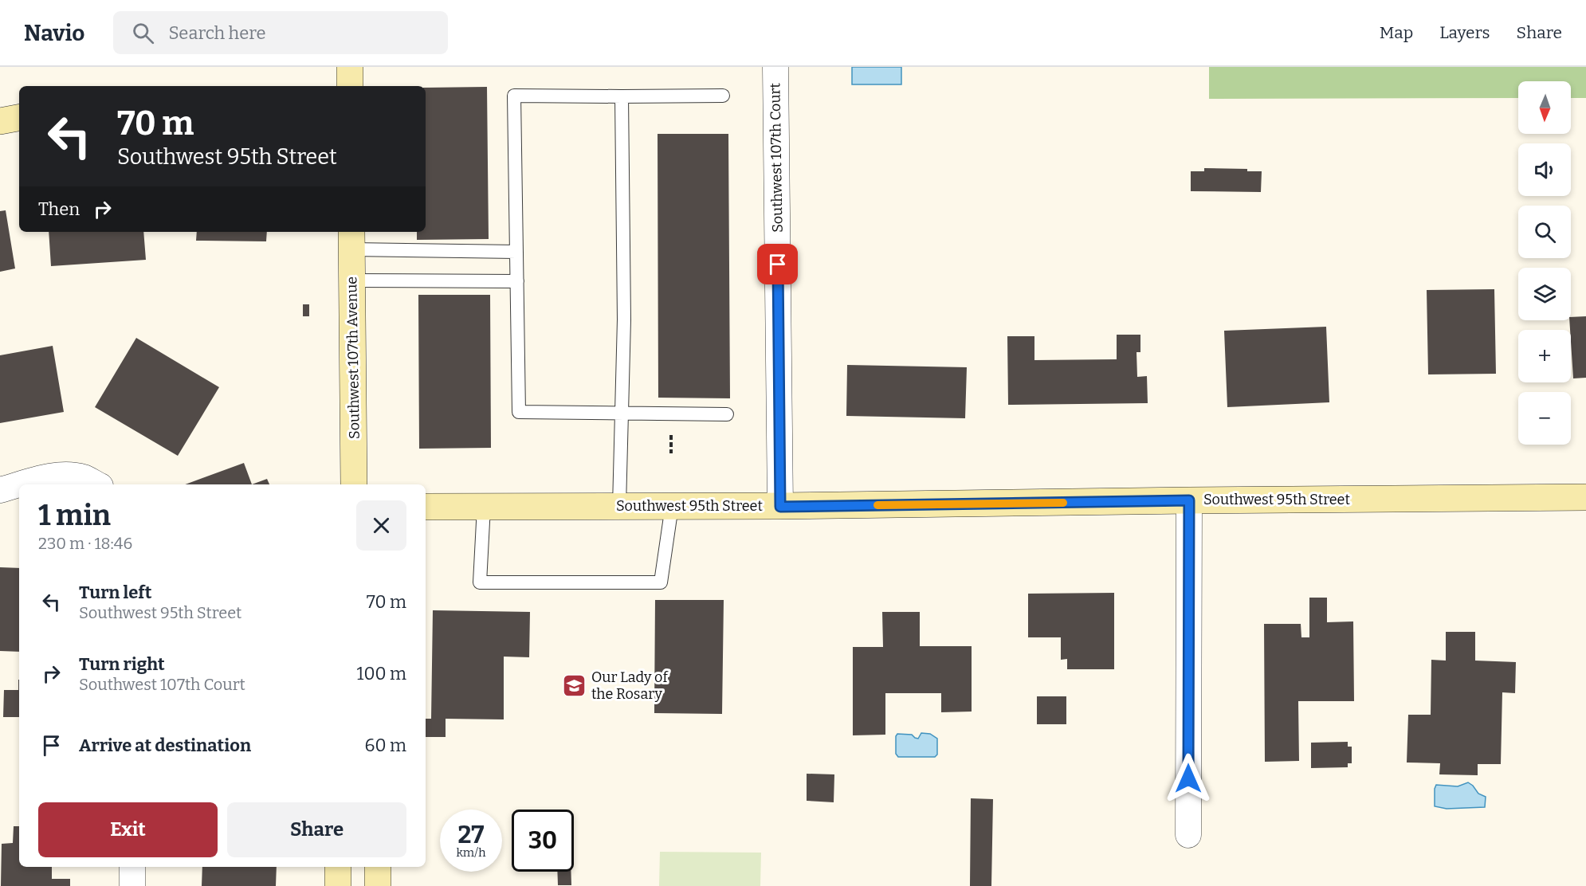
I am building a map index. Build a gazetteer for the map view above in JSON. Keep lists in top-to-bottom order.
{
  "streets": {
    "street": ["Southwest 107th Court", "Southwest 107th Avenue", "Southwest 95th Street"]
  },
  "crossings": [
    ["Southwest 107th Court", "Southwest 95th Street"]
  ],
  "places": {
    "school or university": ["Our Lady of the Rosary"]
  },
  "north": "bottom",
  "page": {
    "header": "Navio",
    "search": "Search here",
    "nav": ["Map", "Layers", "Share"],
    "map_buttons": ["+", "−"],
    "turn": ["70 m", "Southwest 95th Street"],
    "then": "Then",
    "heading": ["1 min", "230 m · 18:46"],
    "list": [
      {
        "name": "Turn left",
        "note": "Southwest 95th Street",
        "value": "70 m"
      },
      {
        "name": "Turn right",
        "note": "Southwest 107th Court",
        "value": "100 m"
      },
      {
        "name": "Arrive at destination",
        "value": "60 m"
      }
    ],
    "buttons": ["Exit", "Share"],
    "speed": "27 km/h",
    "limit": "30"
  }
}
